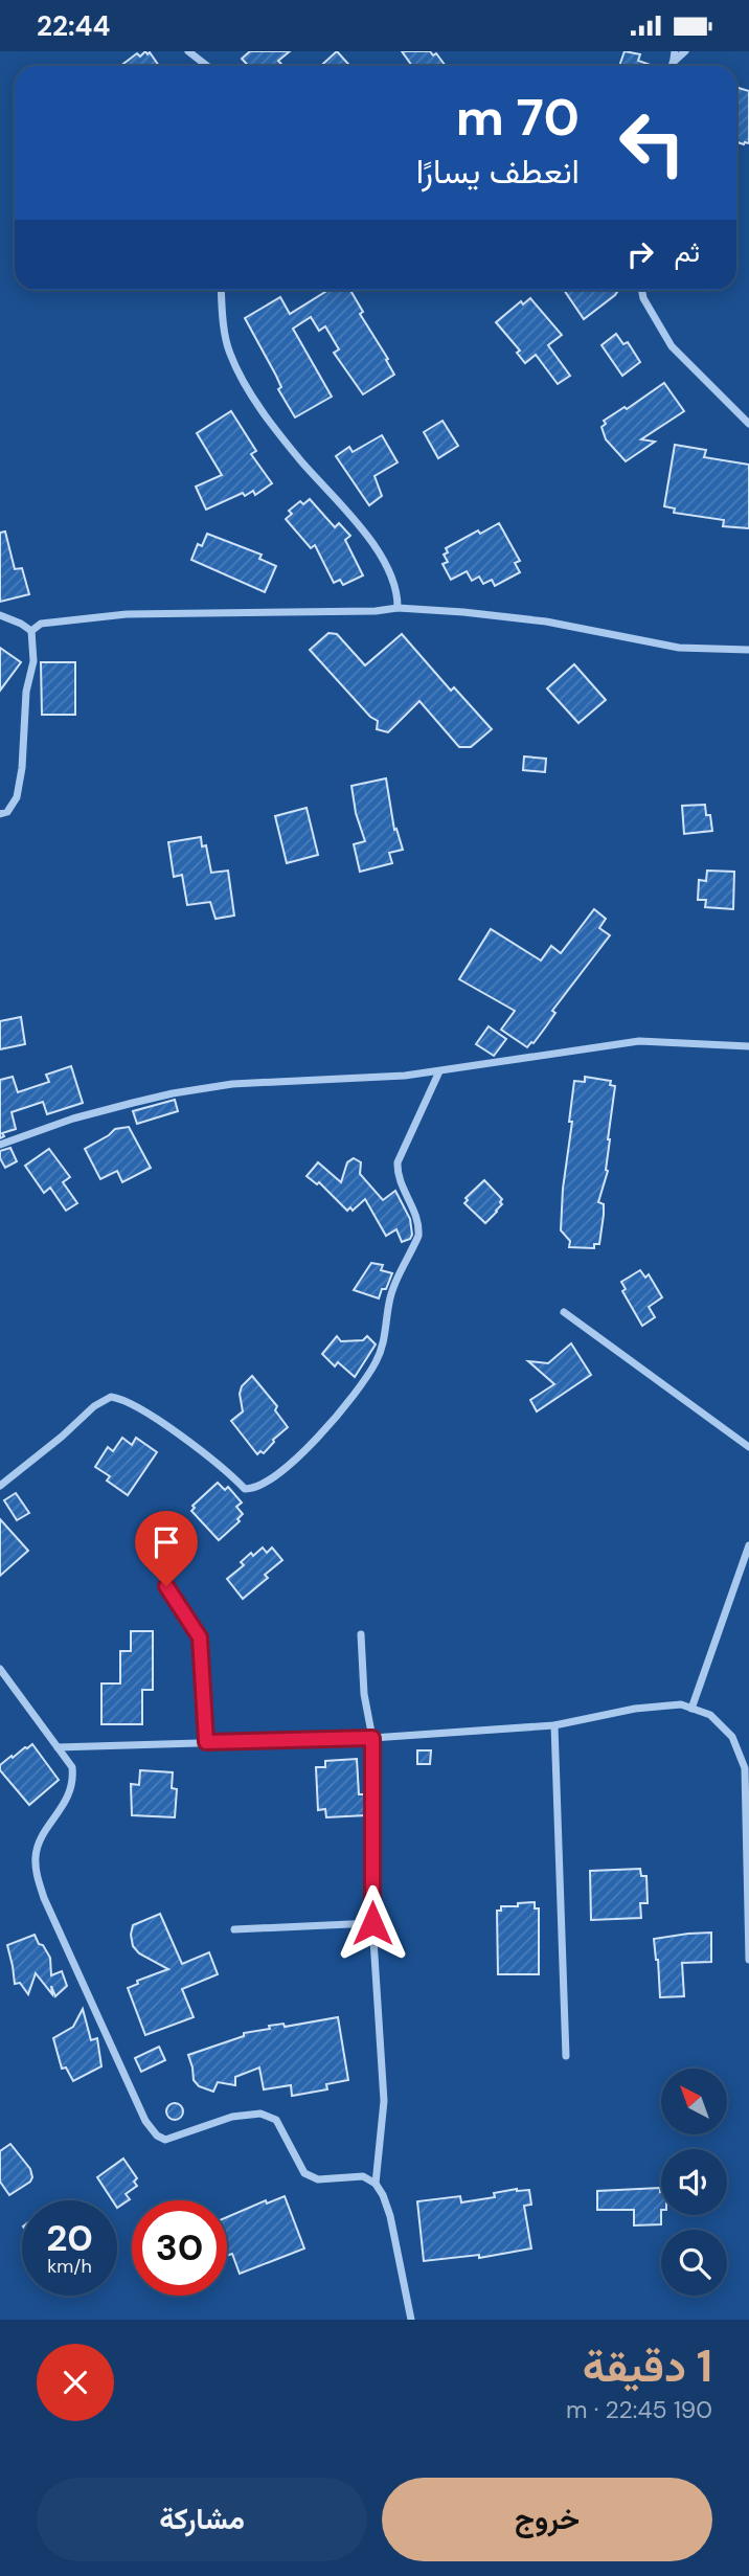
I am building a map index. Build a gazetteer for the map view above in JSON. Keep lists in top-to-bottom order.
{
  "north": "top left",
  "page": {
    "status": "22:44",
    "turn": ["70 m", "انعطف يسارًا"],
    "then": "ثم",
    "speed": "20 km/h",
    "limit": "30",
    "heading": ["1 دقيقة", "190 m · 22:45"],
    "buttons": ["خروج", "مشاركة"]
  }
}
